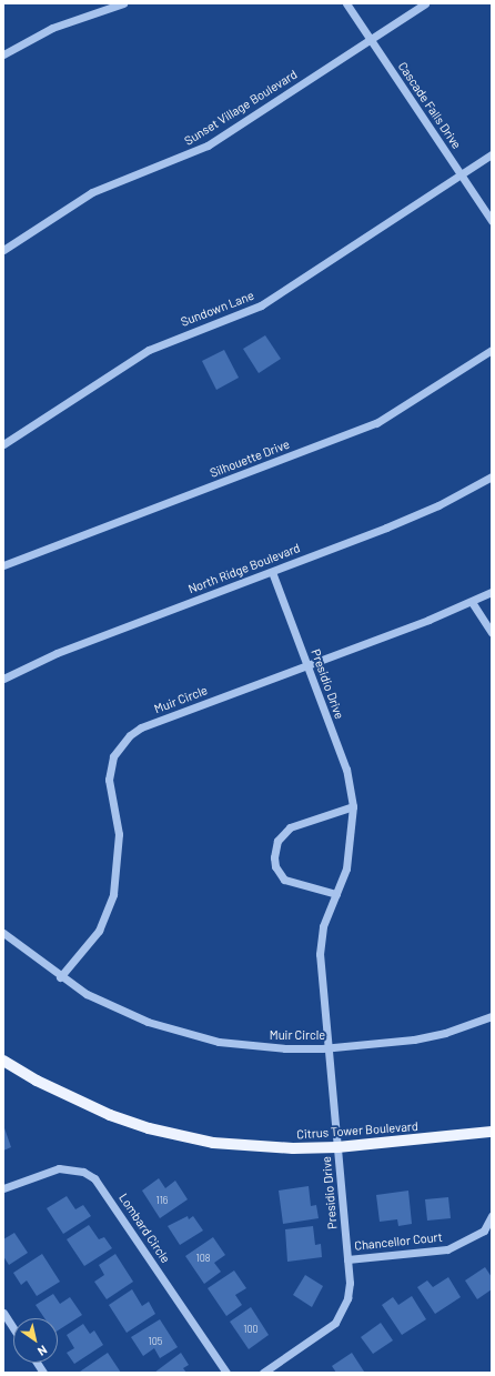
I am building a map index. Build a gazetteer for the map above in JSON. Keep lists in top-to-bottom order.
{
  "streets": {
    "main road": ["Citrus Tower Boulevard"],
    "street": [
      "Cascade Falls Drive",
      "Sunset Village Boulevard",
      "Sundown Lane",
      "Silhouette Drive",
      "North Ridge Boulevard",
      "Presidio Drive",
      "Muir Circle",
      "Lombard Circle",
      "Chancellor Court"
    ]
  },
  "crossings": [
    ["Cascade Falls Drive", "Sunset Village Boulevard"],
    ["Cascade Falls Drive", "Sundown Lane"],
    ["North Ridge Boulevard", "Presidio Drive"],
    ["Presidio Drive", "Muir Circle"],
    ["Presidio Drive", "Citrus Tower Boulevard"],
    ["Presidio Drive", "Chancellor Court"]
  ],
  "house_numbers": [
    "116",
    "108",
    "100",
    "105"
  ],
  "north": "bottom right"
}
